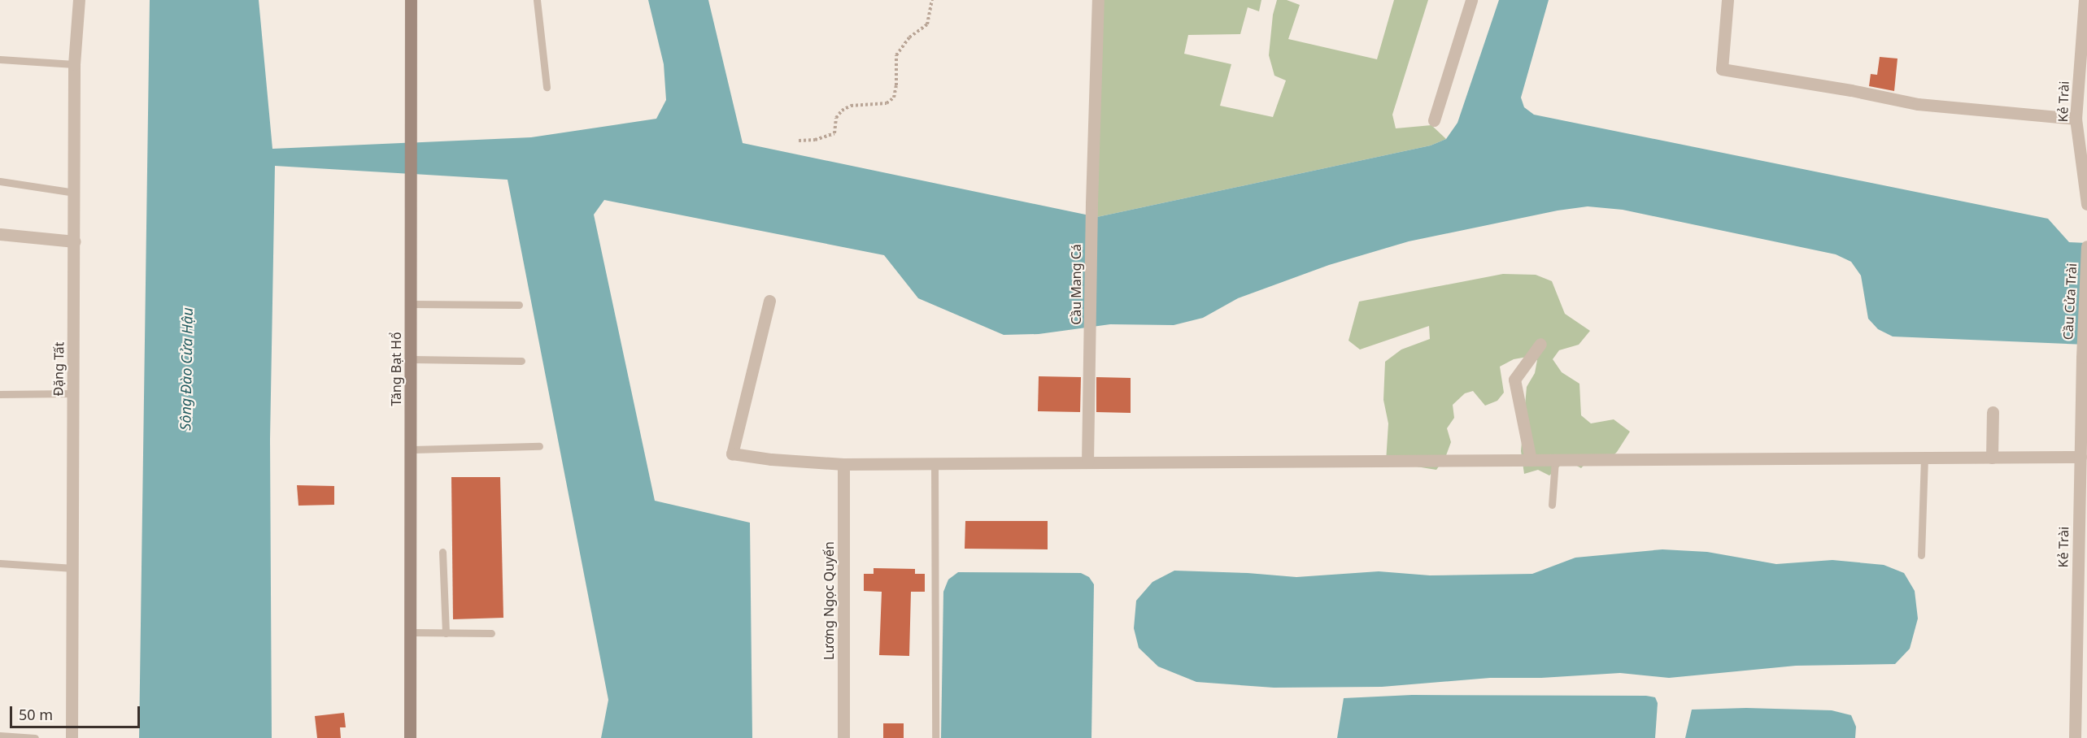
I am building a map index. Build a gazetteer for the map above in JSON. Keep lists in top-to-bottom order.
{
  "streets": {
    "main road": ["Tăng Bạt Hổ"],
    "street": [
      "Kẻ Trài",
      "Cầu Mang Cá",
      "Cầu Cửa Trài",
      "Đặng Tất",
      "Lương Ngọc Quyến"
    ]
  },
  "crossings": [
    ["Kẻ Trài", "Cầu Cửa Trài"]
  ],
  "water": ["Sông Đào Cửa Hậu"],
  "scale_bar": "50 m"
}
